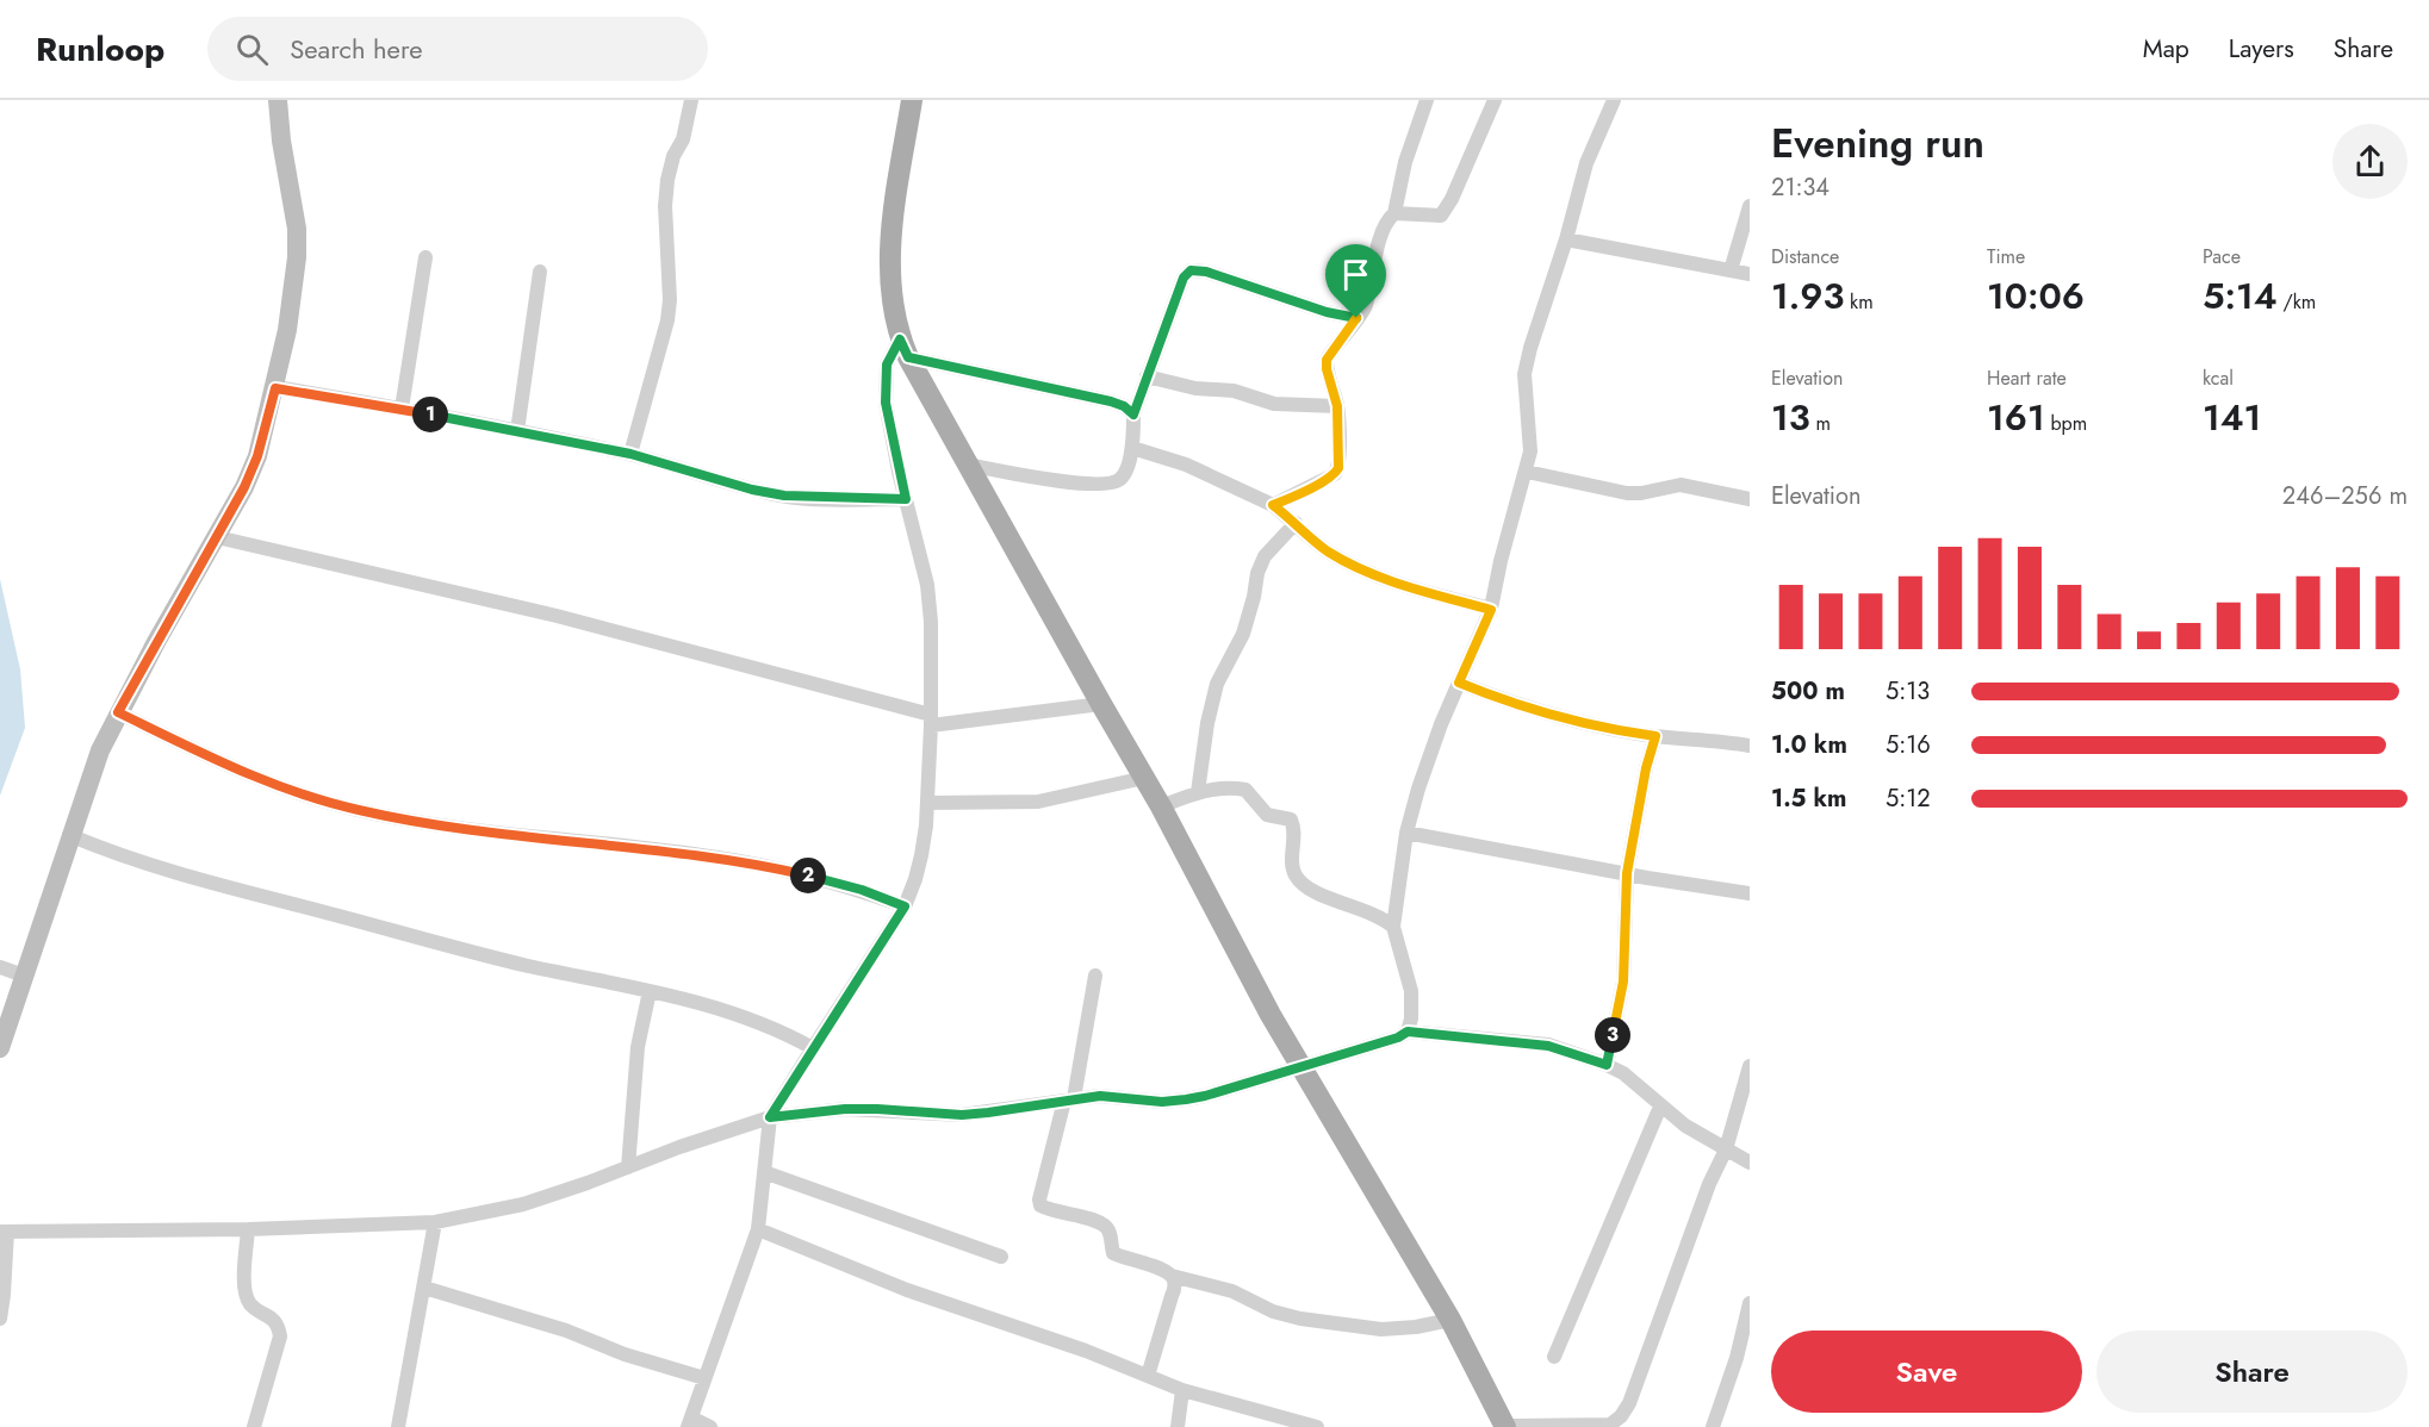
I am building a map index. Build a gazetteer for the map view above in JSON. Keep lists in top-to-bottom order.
{
  "page": {
    "header": "Runloop",
    "search": "Search here",
    "nav": ["Map", "Layers", "Share"],
    "heading": ["Evening run", "21:34"],
    "stats": [
      ["Distance", "1.93 km"],
      ["Time", "10:06"],
      ["Pace", "5:14 /km"],
      ["Elevation", "13 m"],
      ["Heart rate", "161 bpm"],
      ["kcal", "141"]
    ],
    "pins": ["1", "2", "3"],
    "chart": ["Elevation", "246–256 m"],
    "list": [
      {
        "name": "500 m",
        "note": "5:13"
      },
      {
        "name": "1.0 km",
        "note": "5:16"
      },
      {
        "name": "1.5 km",
        "note": "5:12"
      }
    ],
    "buttons": ["Save", "Share"]
  }
}
